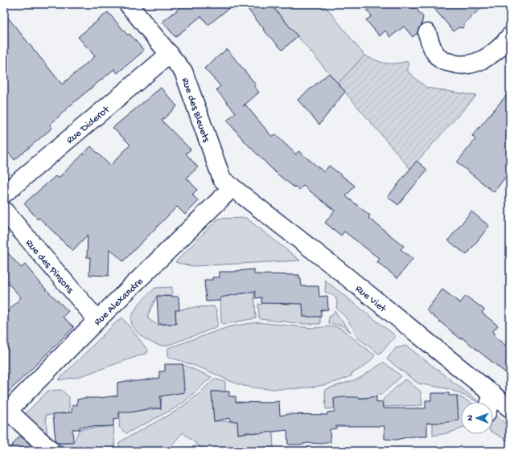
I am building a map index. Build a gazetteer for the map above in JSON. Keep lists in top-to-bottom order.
{
  "streets": {
    "street": [
      "Rue des Bleuets",
      "Rue Diderot",
      "Rue des Pinsons",
      "Rue Viet",
      "Rue Alexandre"
    ]
  },
  "crossings": [
    ["Rue des Bleuets", "Rue Diderot"],
    ["Rue des Bleuets", "Rue Viet"],
    ["Rue des Bleuets", "Rue Alexandre"],
    ["Rue des Pinsons", "Rue Alexandre"],
    ["Rue Viet", "Rue Alexandre"]
  ],
  "north": "left"
}
